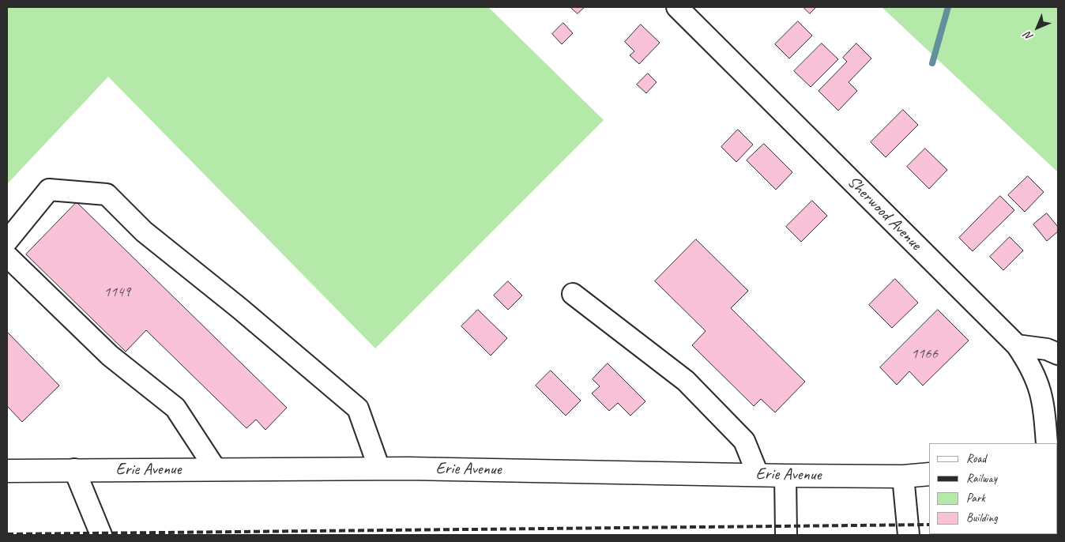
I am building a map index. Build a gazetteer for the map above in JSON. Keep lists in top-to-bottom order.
{
  "streets": {
    "main road": ["Erie Avenue"],
    "street": ["Sherwood Avenue"]
  },
  "house_numbers": ["1149", "1166"],
  "legend": [
    "Road",
    "Railway",
    "Park",
    "Building"
  ],
  "north": "bottom left"
}
